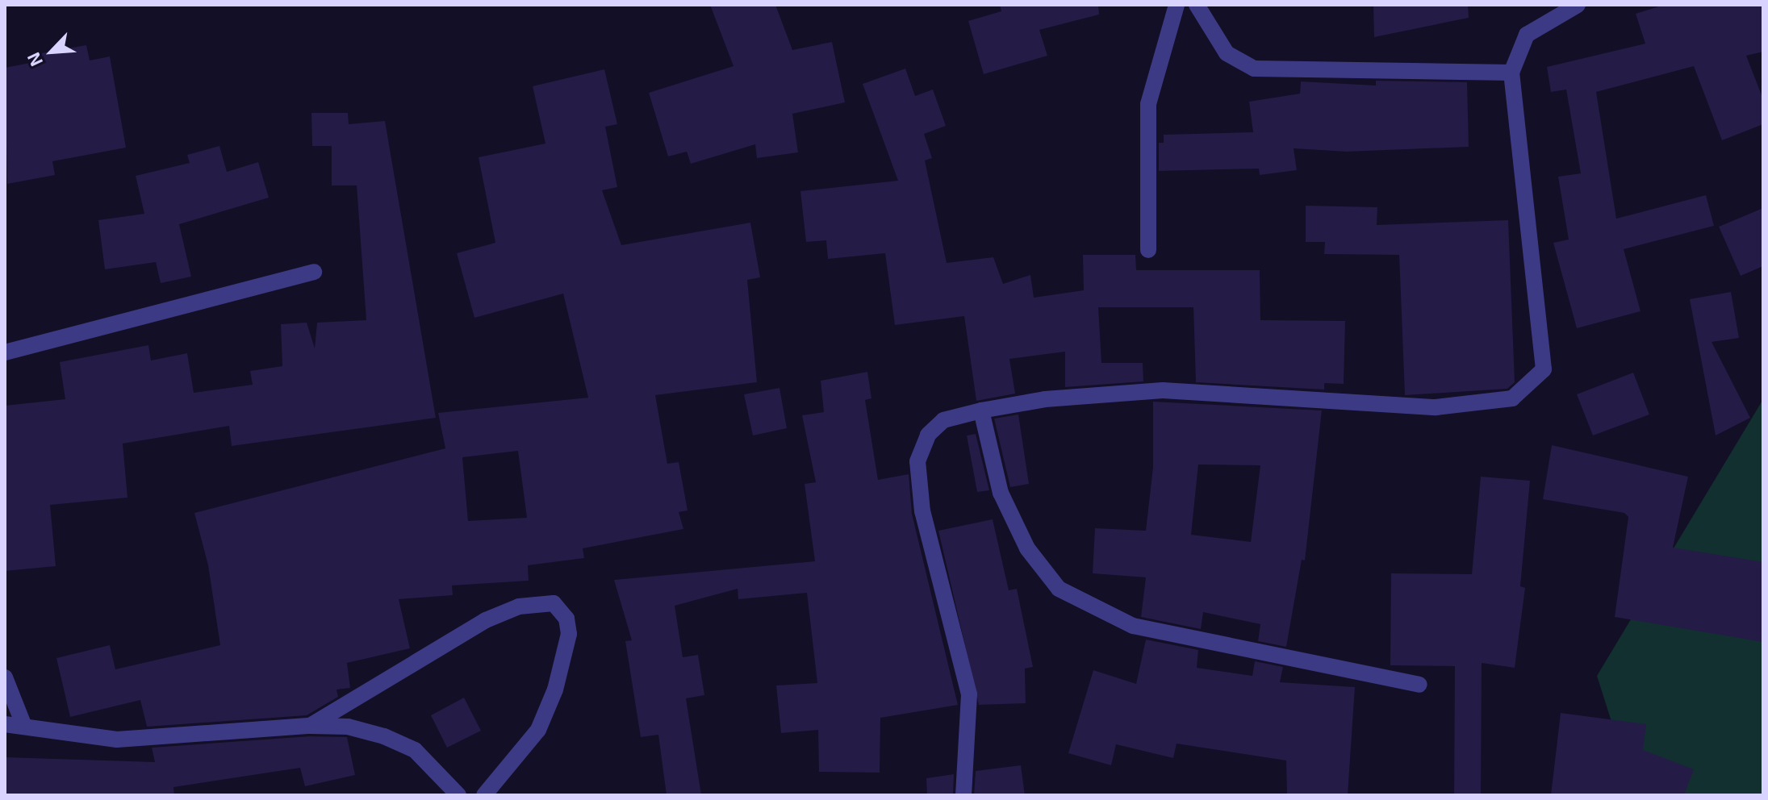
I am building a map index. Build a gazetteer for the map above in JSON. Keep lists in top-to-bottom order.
{
  "north": "bottom left"
}
